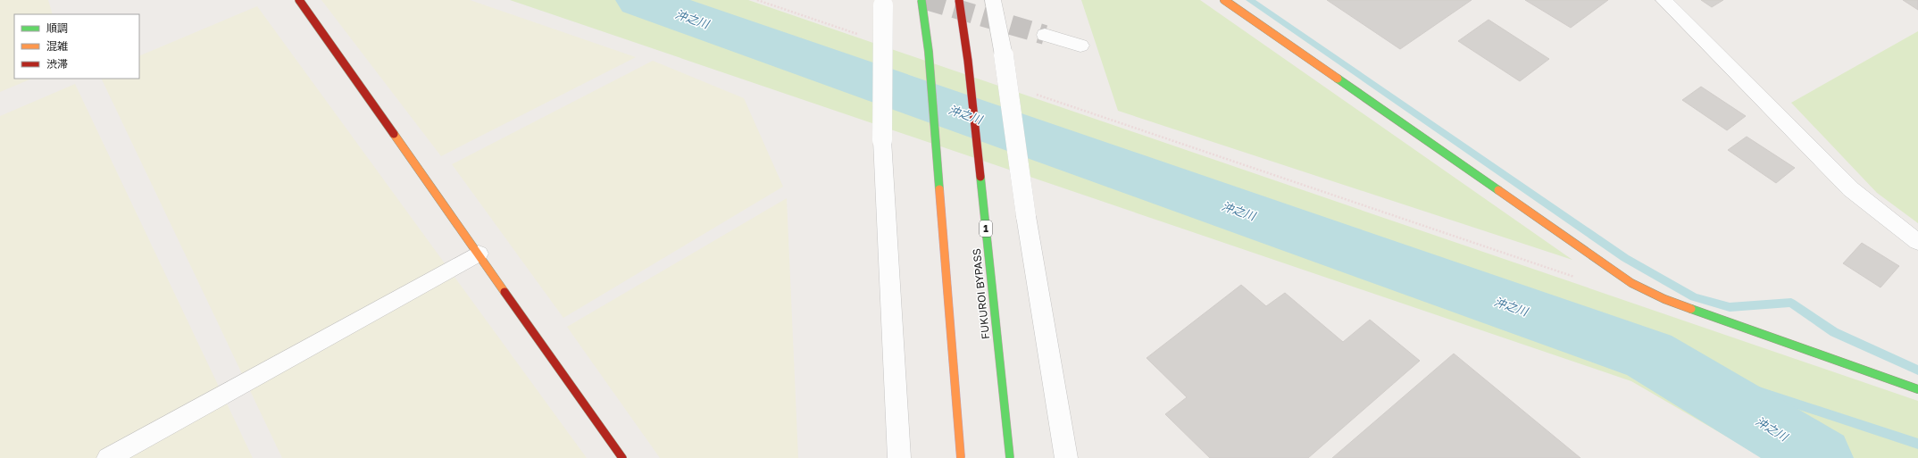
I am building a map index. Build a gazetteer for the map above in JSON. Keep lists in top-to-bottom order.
{
  "streets": {
    "main road": ["1", "FUKUROI BYPASS"]
  },
  "water": ["沖之川"],
  "legend": ["順調", "混雑", "渋滞"]
}
